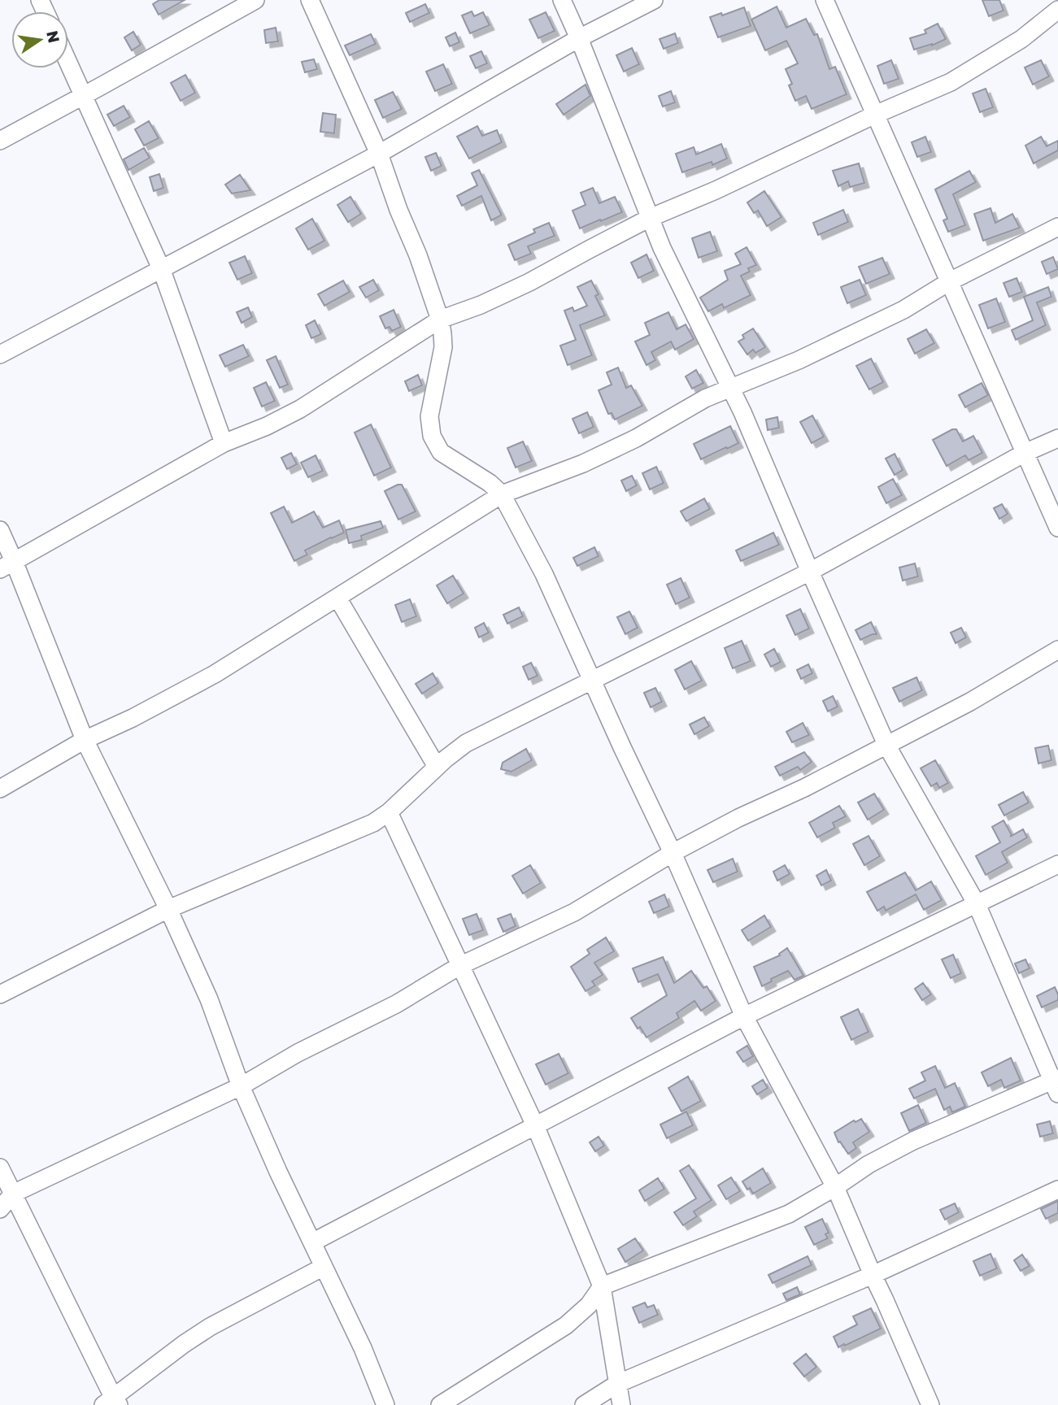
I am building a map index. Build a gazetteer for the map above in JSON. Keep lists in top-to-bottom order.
{
  "north": "right"
}
